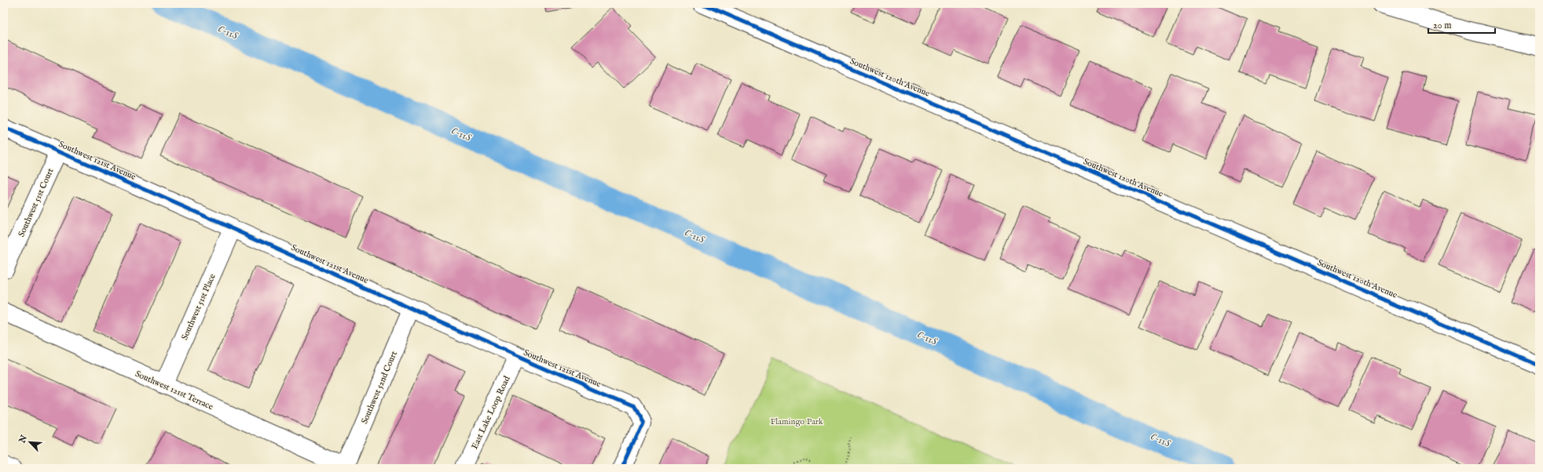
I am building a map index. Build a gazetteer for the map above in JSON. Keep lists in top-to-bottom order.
{
  "streets": {
    "street": [
      "Southwest 120th Avenue",
      "Southwest 121st Avenue",
      "Southwest 51st Court",
      "Southwest 51st Place",
      "Southwest 52nd Court",
      "Southwest 121st Terrace",
      "East Lake Loop Road"
    ]
  },
  "crossings": [
    ["Southwest 121st Avenue", "Southwest 51st Court"],
    ["Southwest 121st Avenue", "Southwest 51st Place"],
    ["Southwest 121st Avenue", "Southwest 52nd Court"],
    ["Southwest 121st Avenue", "East Lake Loop Road"],
    ["Southwest 51st Place", "Southwest 121st Terrace"],
    ["Southwest 52nd Court", "Southwest 121st Terrace"]
  ],
  "water": ["C-11S"],
  "parks": ["Flamingo Park"],
  "scale_bar": "20 m",
  "north": "top left"
}
